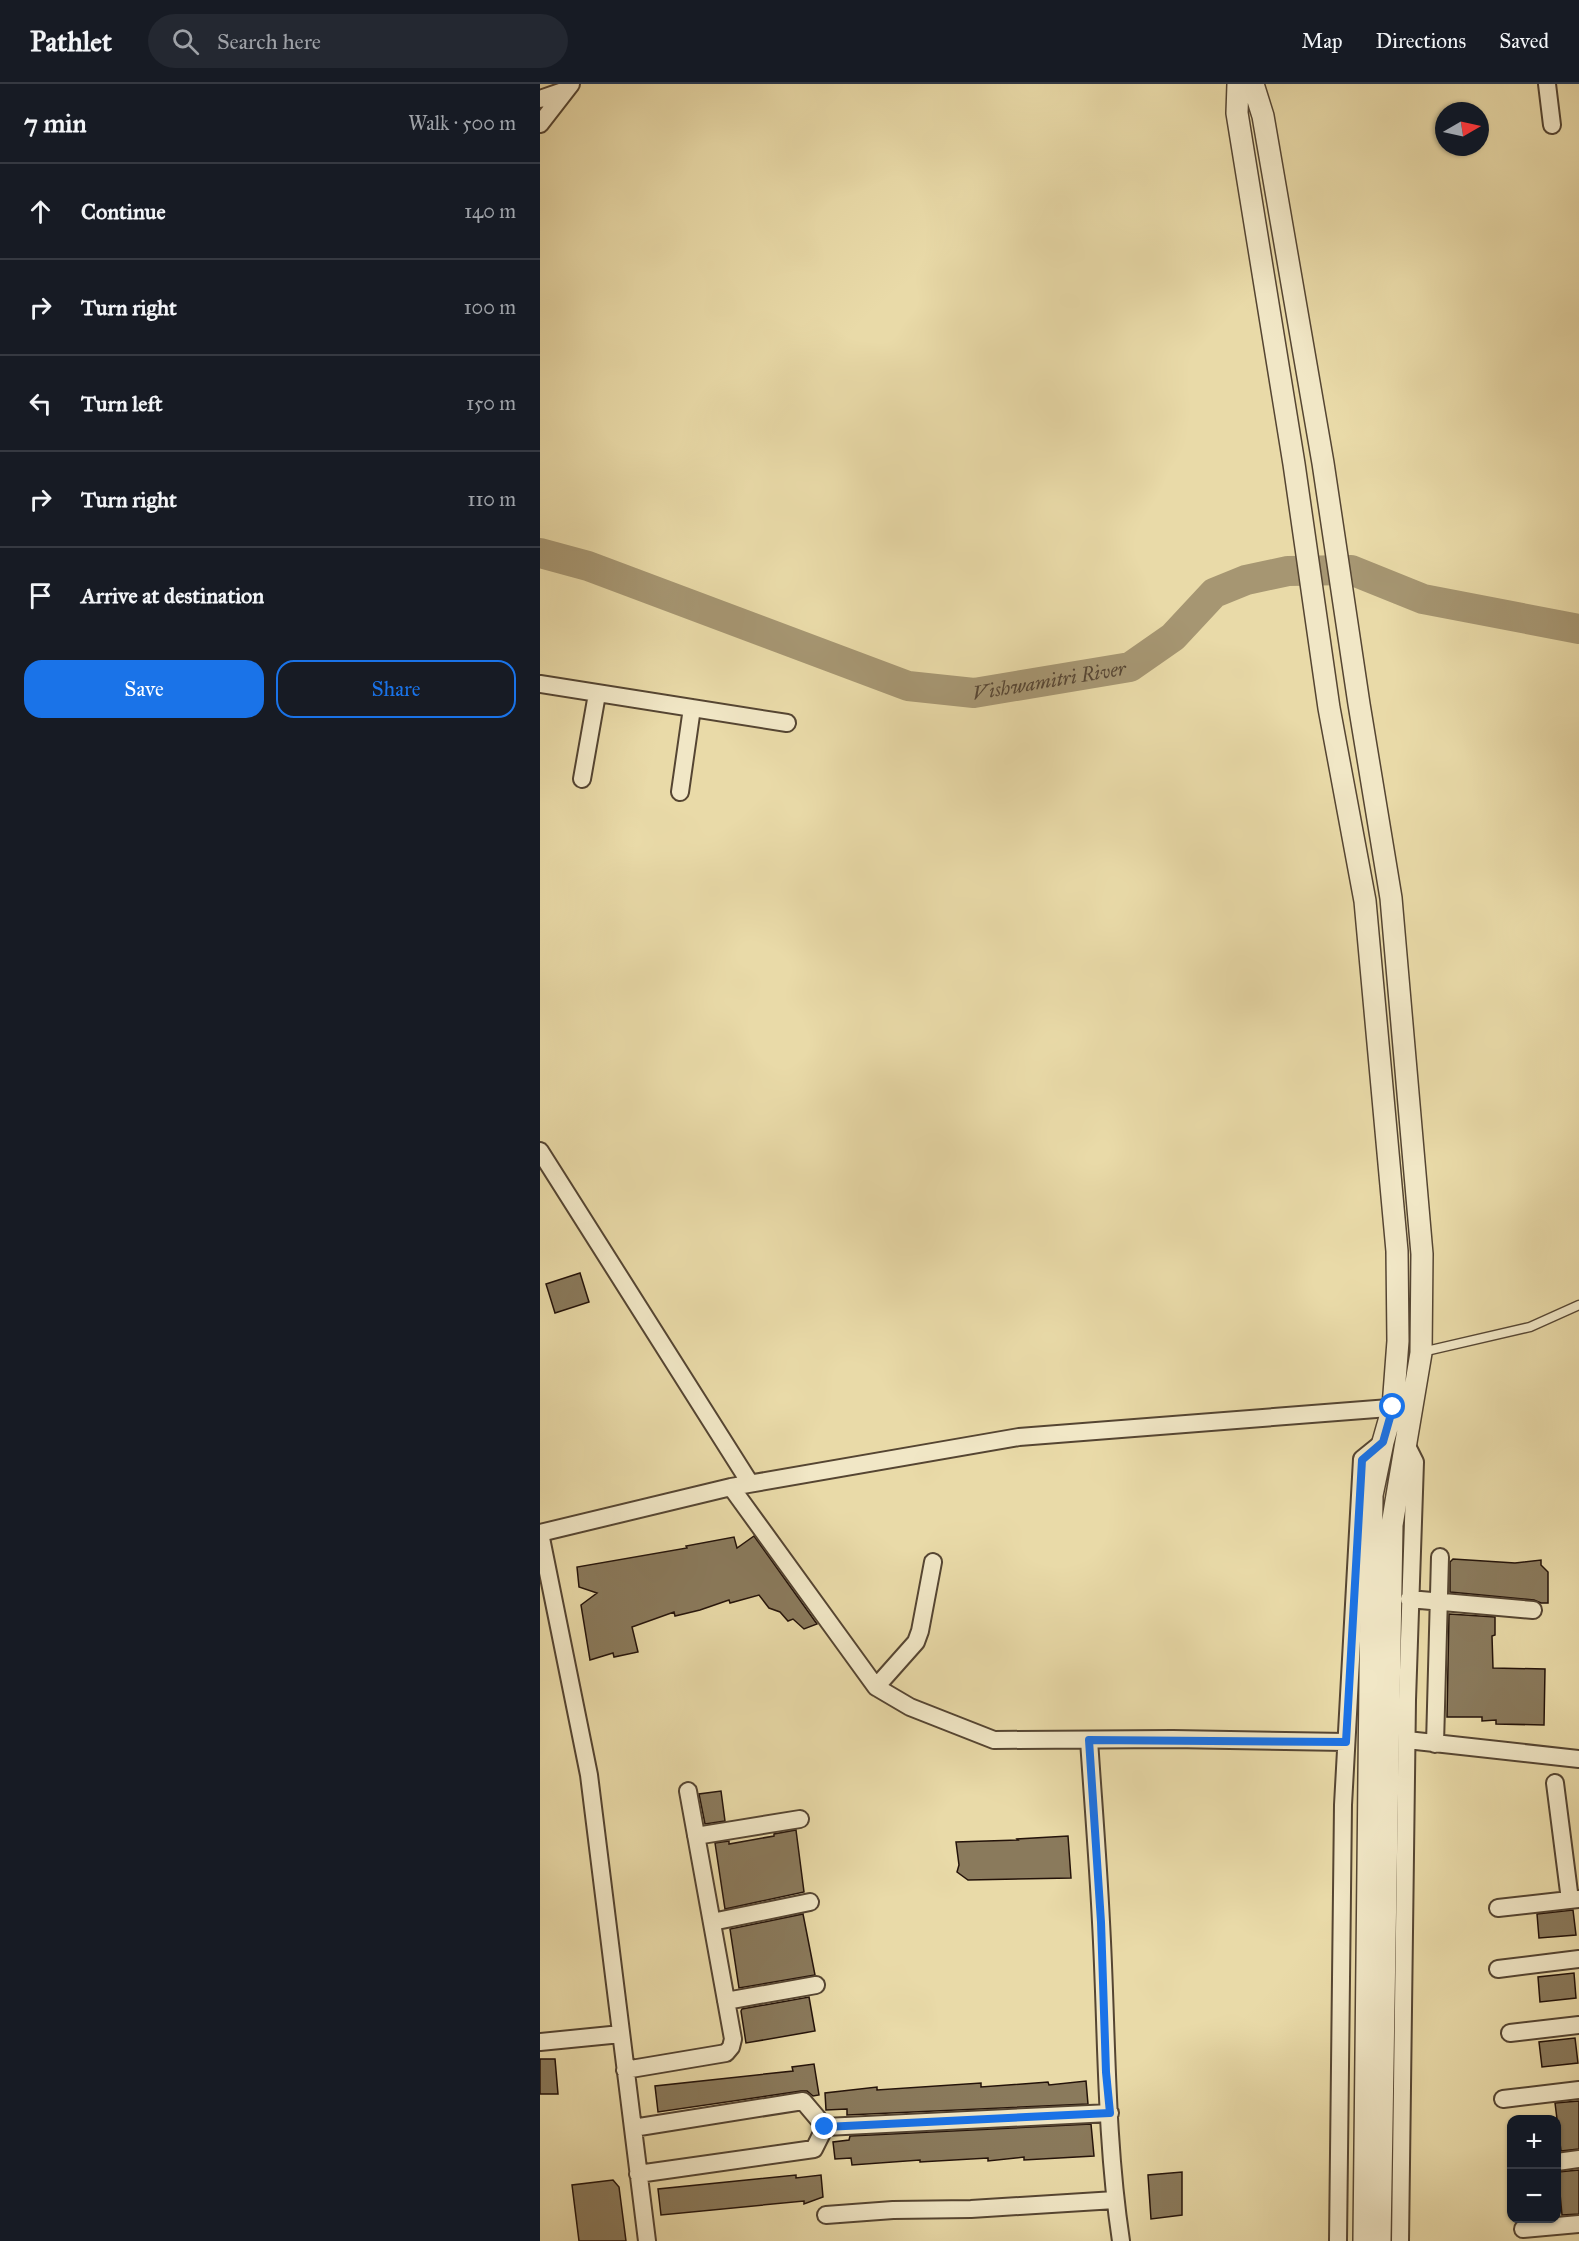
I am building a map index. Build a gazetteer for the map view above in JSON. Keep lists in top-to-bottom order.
{
  "water": ["Vishwamitri River"],
  "north": "right",
  "page": {
    "header": "Pathlet",
    "search": "Search here",
    "nav": ["Map", "Directions", "Saved"],
    "heading": ["7 min", "Walk · 500 m"],
    "list": [
      ["Continue", "140 m"],
      ["Turn right", "100 m"],
      ["Turn left", "150 m"],
      ["Turn right", "110 m"],
      "Arrive at destination"
    ],
    "buttons": ["Save", "Share"],
    "map_buttons": ["+", "−"]
  }
}
